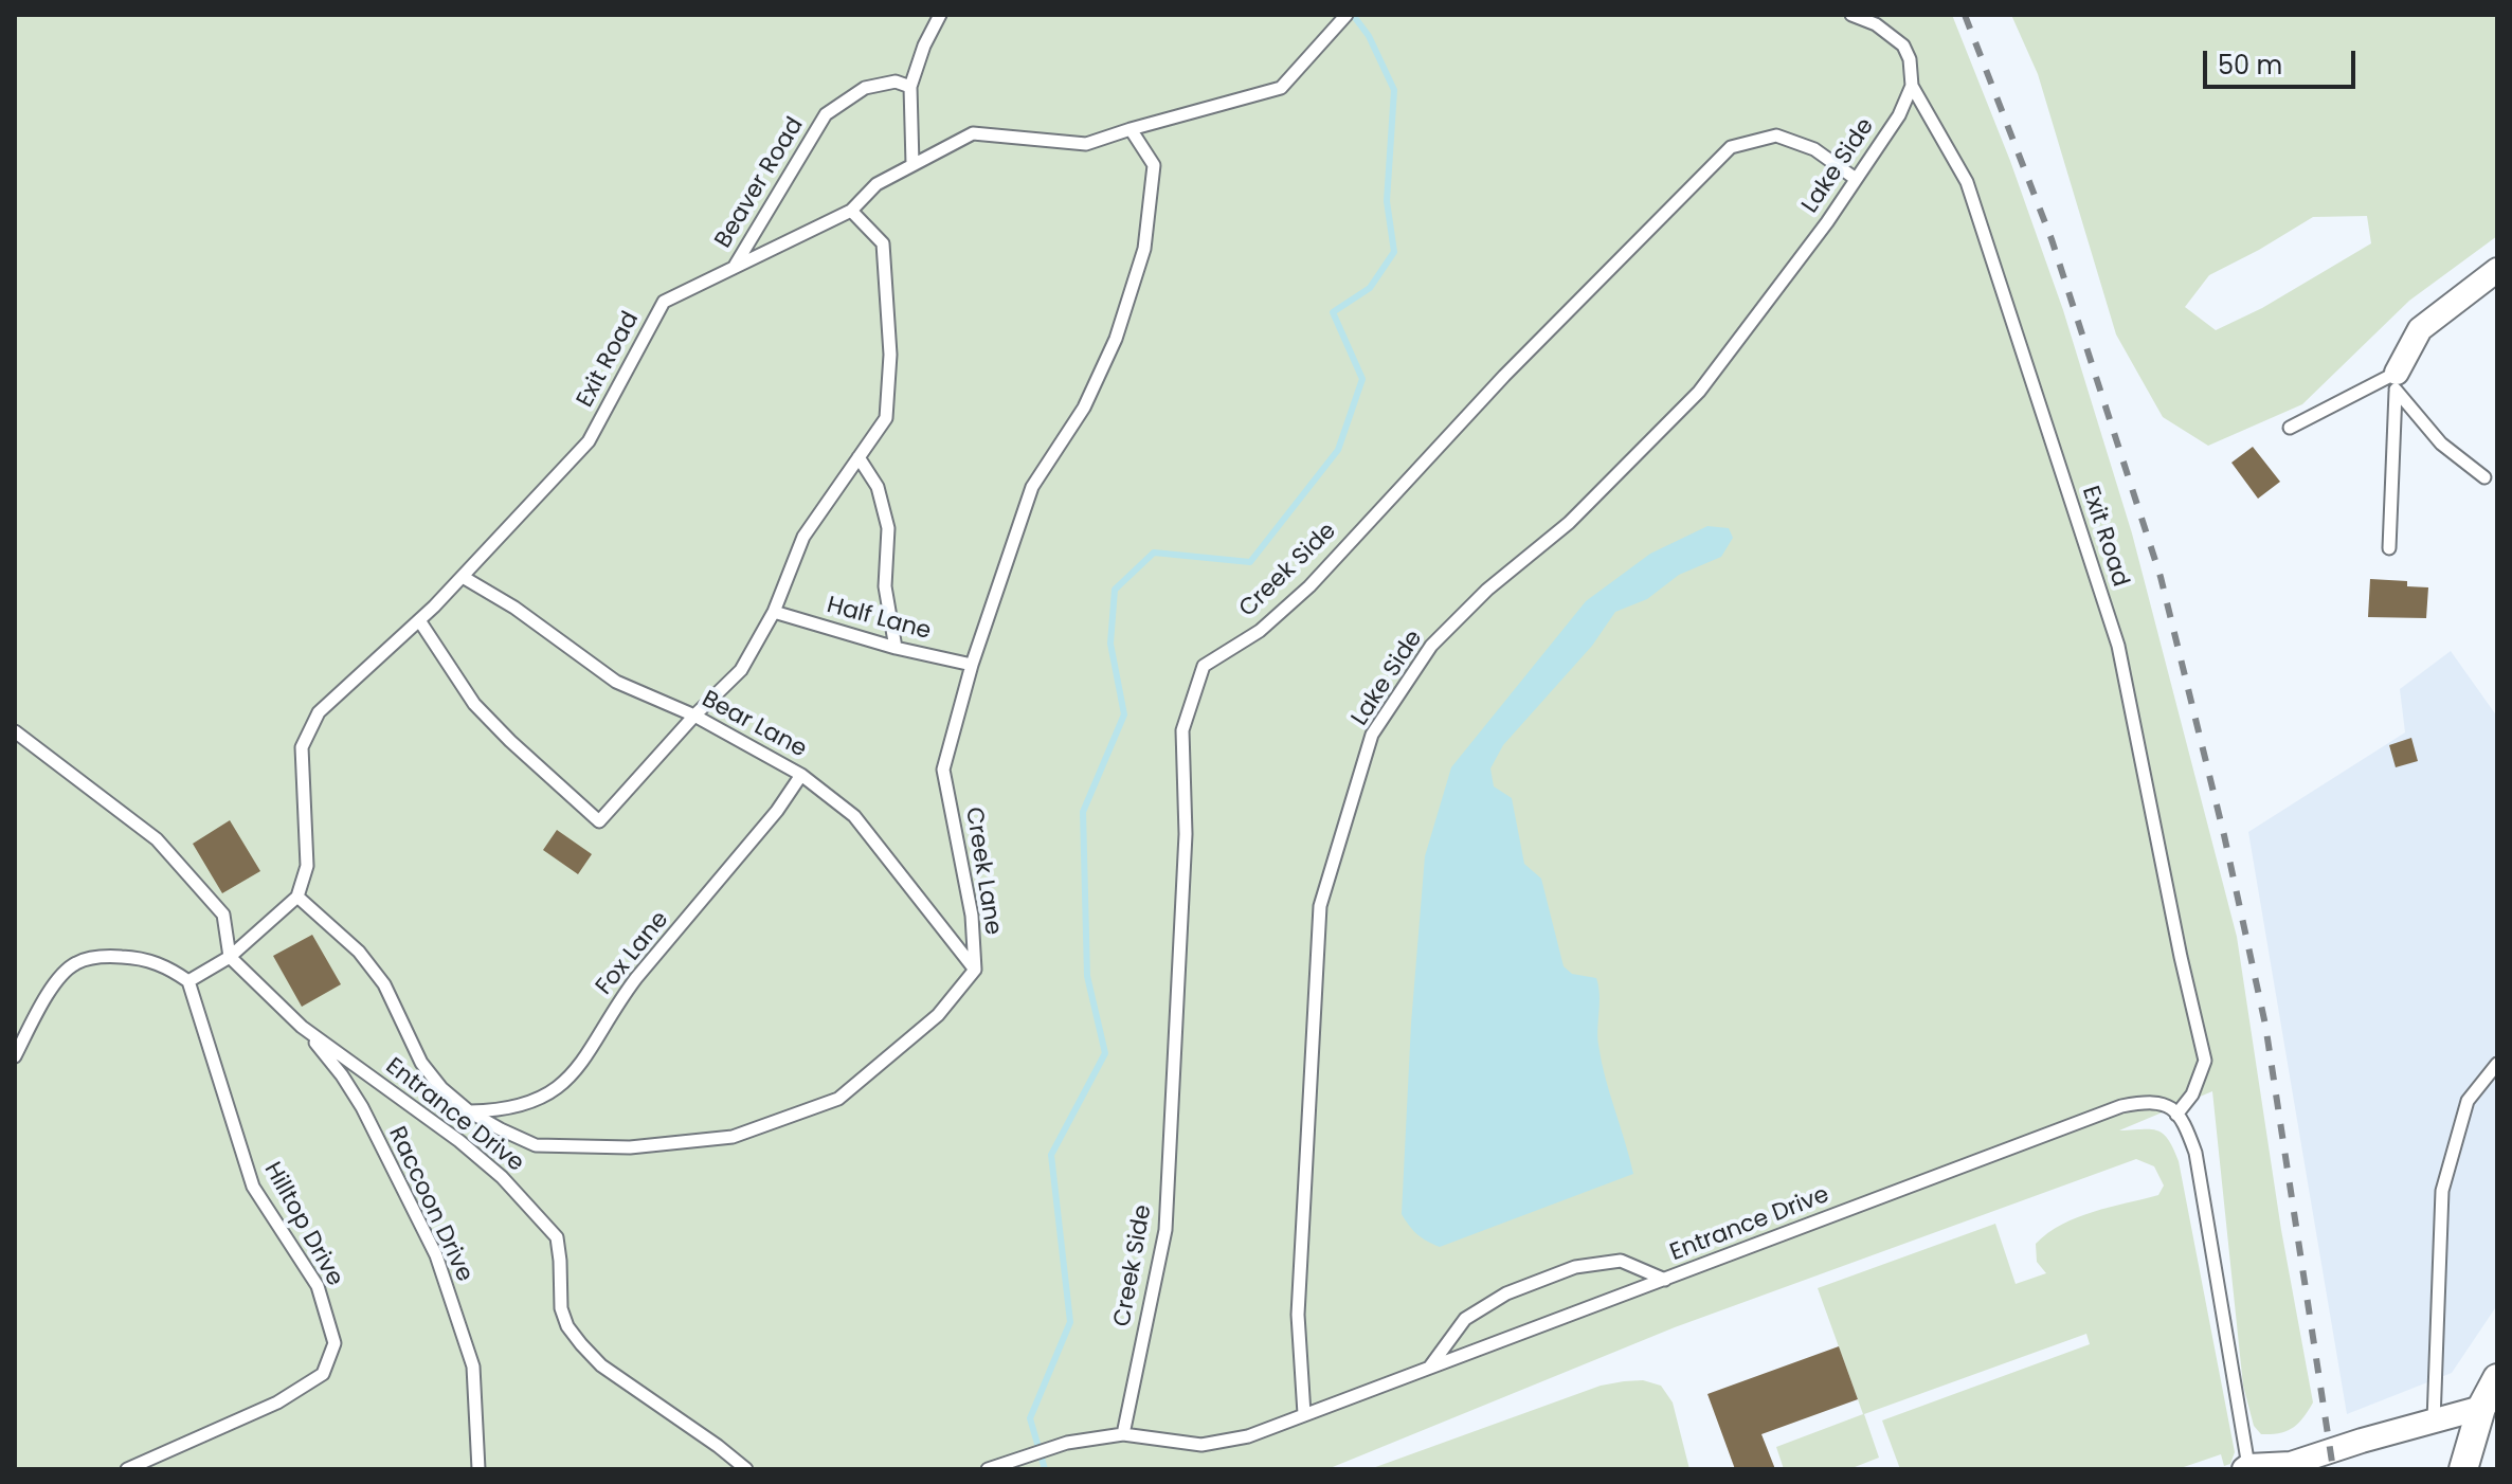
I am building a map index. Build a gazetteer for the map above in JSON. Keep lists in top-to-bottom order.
{
  "streets": {
    "lane": [
      "Lake Side",
      "Beaver Road",
      "Exit Road",
      "Creek Side",
      "Half Lane",
      "Bear Lane",
      "Creek Lane",
      "Fox Lane",
      "Entrance Drive",
      "Raccoon Drive",
      "Hilltop Drive"
    ]
  },
  "crossings": [
    ["Lake Side", "Exit Road"],
    ["Lake Side", "Creek Side"],
    ["Lake Side", "Entrance Drive"],
    ["Beaver Road", "Exit Road"],
    ["Exit Road", "Bear Lane"],
    ["Exit Road", "Creek Lane"],
    ["Exit Road", "Entrance Drive"],
    ["Creek Side", "Entrance Drive"],
    ["Half Lane", "Creek Lane"],
    ["Bear Lane", "Creek Lane"],
    ["Bear Lane", "Fox Lane"],
    ["Creek Lane", "Fox Lane"],
    ["Entrance Drive", "Raccoon Drive"]
  ],
  "scale_bar": "50 m"
}
